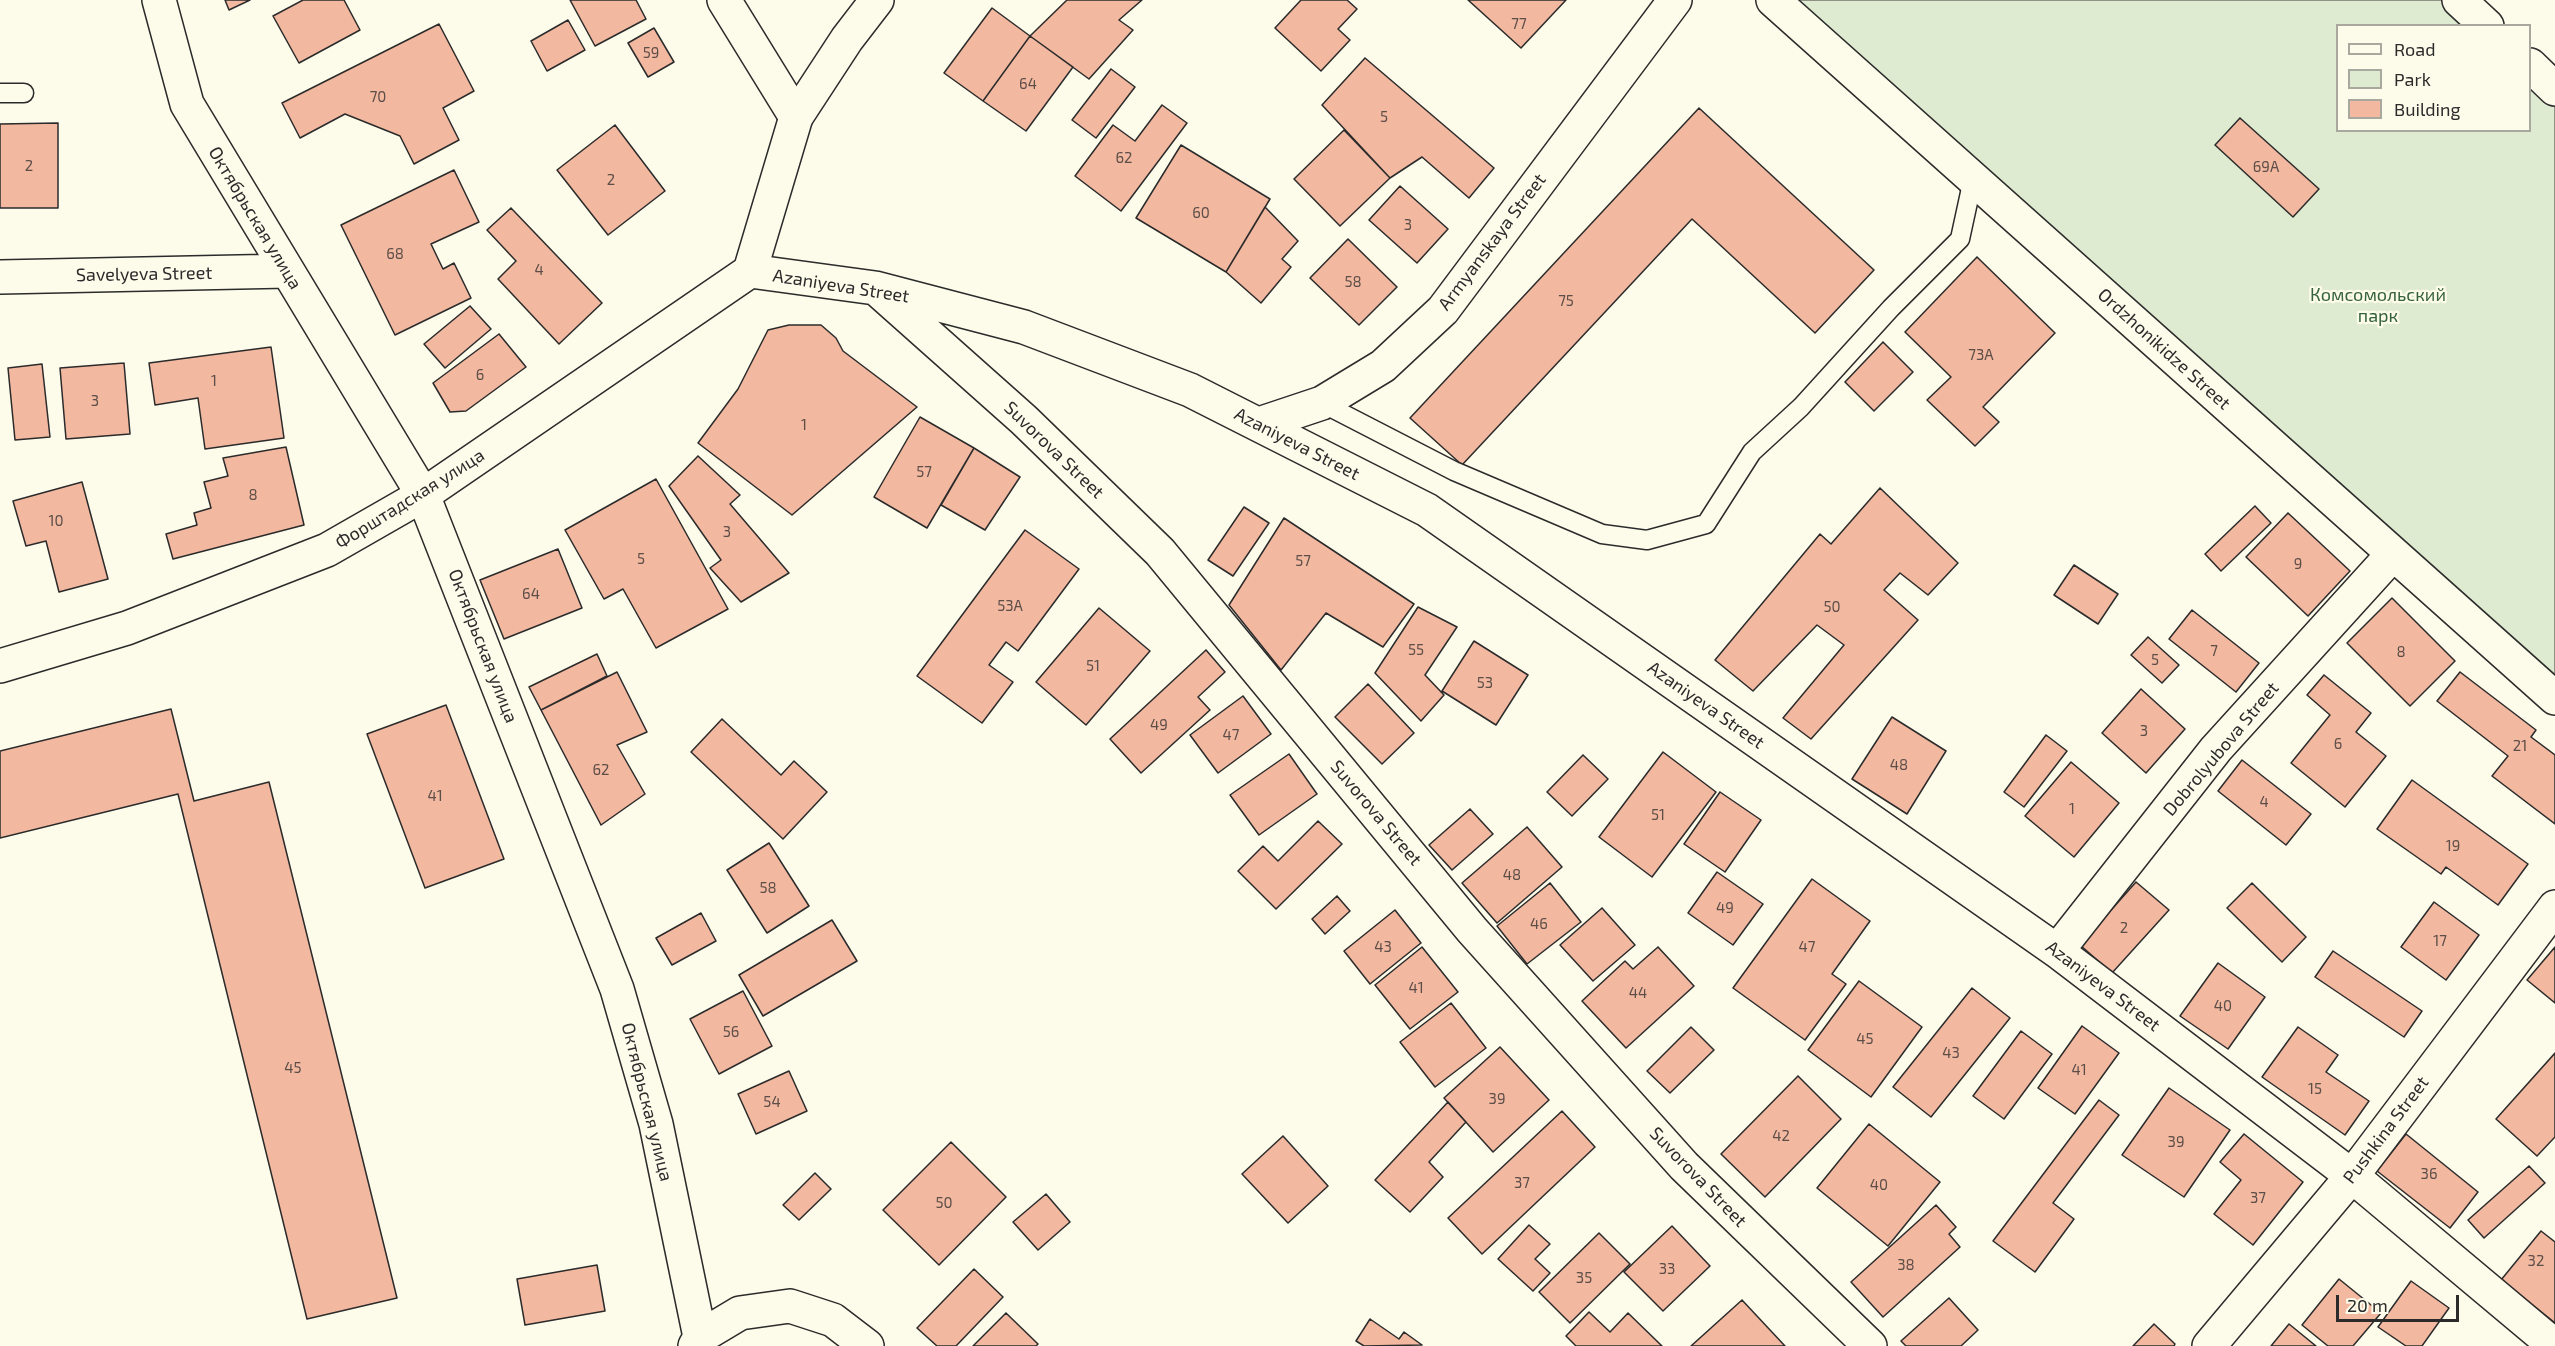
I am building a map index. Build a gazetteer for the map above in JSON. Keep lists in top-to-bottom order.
{
  "streets": {
    "street": [
      "Октябрьская улица",
      "Armyanskaya Street",
      "Savelyeva Street",
      "Azaniyeva Street",
      "Ordzhonikidze Street",
      "Suvorova Street",
      "Форштадская улица",
      "Dobrolyubova Street",
      "Pushkina Street"
    ]
  },
  "crossings": [
    ["Октябрьская улица", "Savelyeva Street"],
    ["Октябрьская улица", "Форштадская улица"],
    ["Armyanskaya Street", "Azaniyeva Street"],
    ["Azaniyeva Street", "Suvorova Street"],
    ["Azaniyeva Street", "Форштадская улица"],
    ["Azaniyeva Street", "Dobrolyubova Street"],
    ["Azaniyeva Street", "Pushkina Street"],
    ["Ordzhonikidze Street", "Dobrolyubova Street"]
  ],
  "parks": ["Комсомольский парк"],
  "house_numbers": [
    "77",
    "59",
    "64",
    "70",
    "5",
    "62",
    "2",
    "69А",
    "2",
    "60",
    "3",
    "68",
    "4",
    "58",
    "75",
    "73А",
    "6",
    "1",
    "3",
    "1",
    "57",
    "8",
    "10",
    "3",
    "5",
    "57",
    "9",
    "64",
    "53А",
    "50",
    "55",
    "7",
    "8",
    "5",
    "51",
    "53",
    "49",
    "3",
    "47",
    "6",
    "21",
    "48",
    "62",
    "41",
    "4",
    "1",
    "51",
    "19",
    "48",
    "58",
    "49",
    "46",
    "2",
    "17",
    "43",
    "47",
    "41",
    "44",
    "40",
    "56",
    "45",
    "43",
    "45",
    "41",
    "15",
    "39",
    "54",
    "42",
    "39",
    "36",
    "37",
    "40",
    "37",
    "50",
    "32",
    "38",
    "33",
    "35"
  ],
  "legend": ["Road", "Park", "Building"],
  "scale_bar": "20 m"
}
